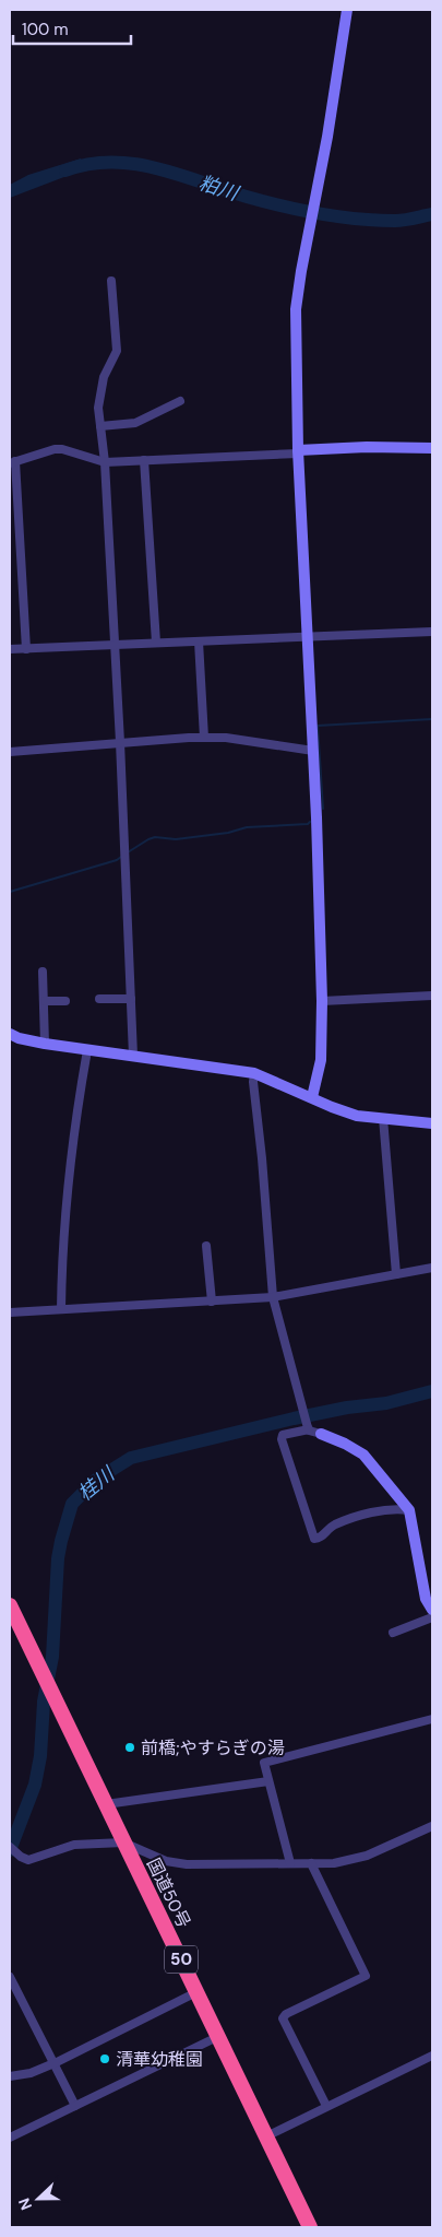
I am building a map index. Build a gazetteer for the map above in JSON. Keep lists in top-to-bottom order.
{
  "streets": {
    "highway": ["国道50号", "50"]
  },
  "water": ["粕川", "桂川"],
  "places": ["前橋;やすらぎの湯", "清華幼稚園"],
  "scale_bar": "100 m",
  "north": "left"
}
